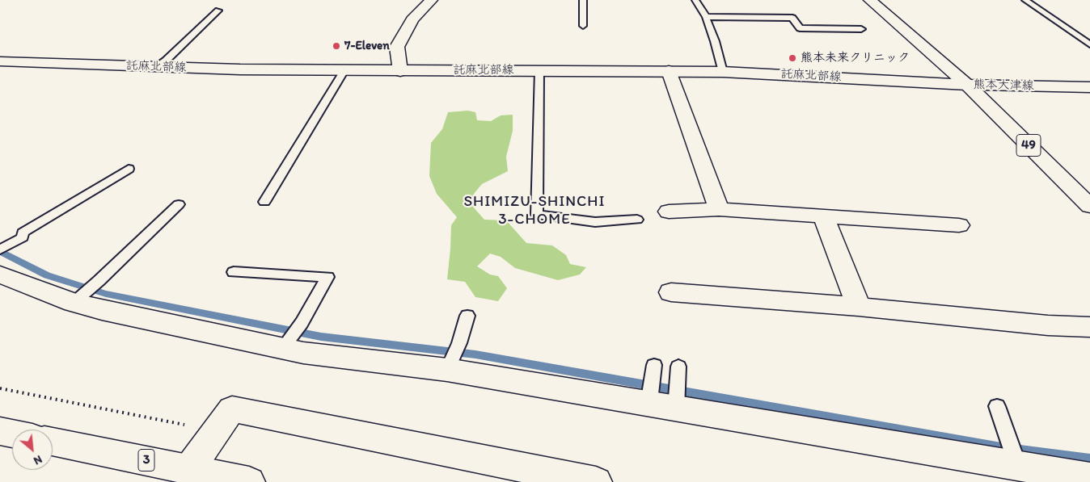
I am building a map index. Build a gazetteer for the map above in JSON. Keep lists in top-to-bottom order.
{
  "streets": {
    "main road": [
      "託麻北部線",
      "熊本大津線",
      "49",
      "3"
    ]
  },
  "crossings": [
    ["託麻北部線", "熊本大津線"]
  ],
  "districts": ["SHIMIZU-SHINCHI 3-CHOME"],
  "places": ["7-Eleven", "熊本未来クリニック"],
  "north": "bottom right"
}
